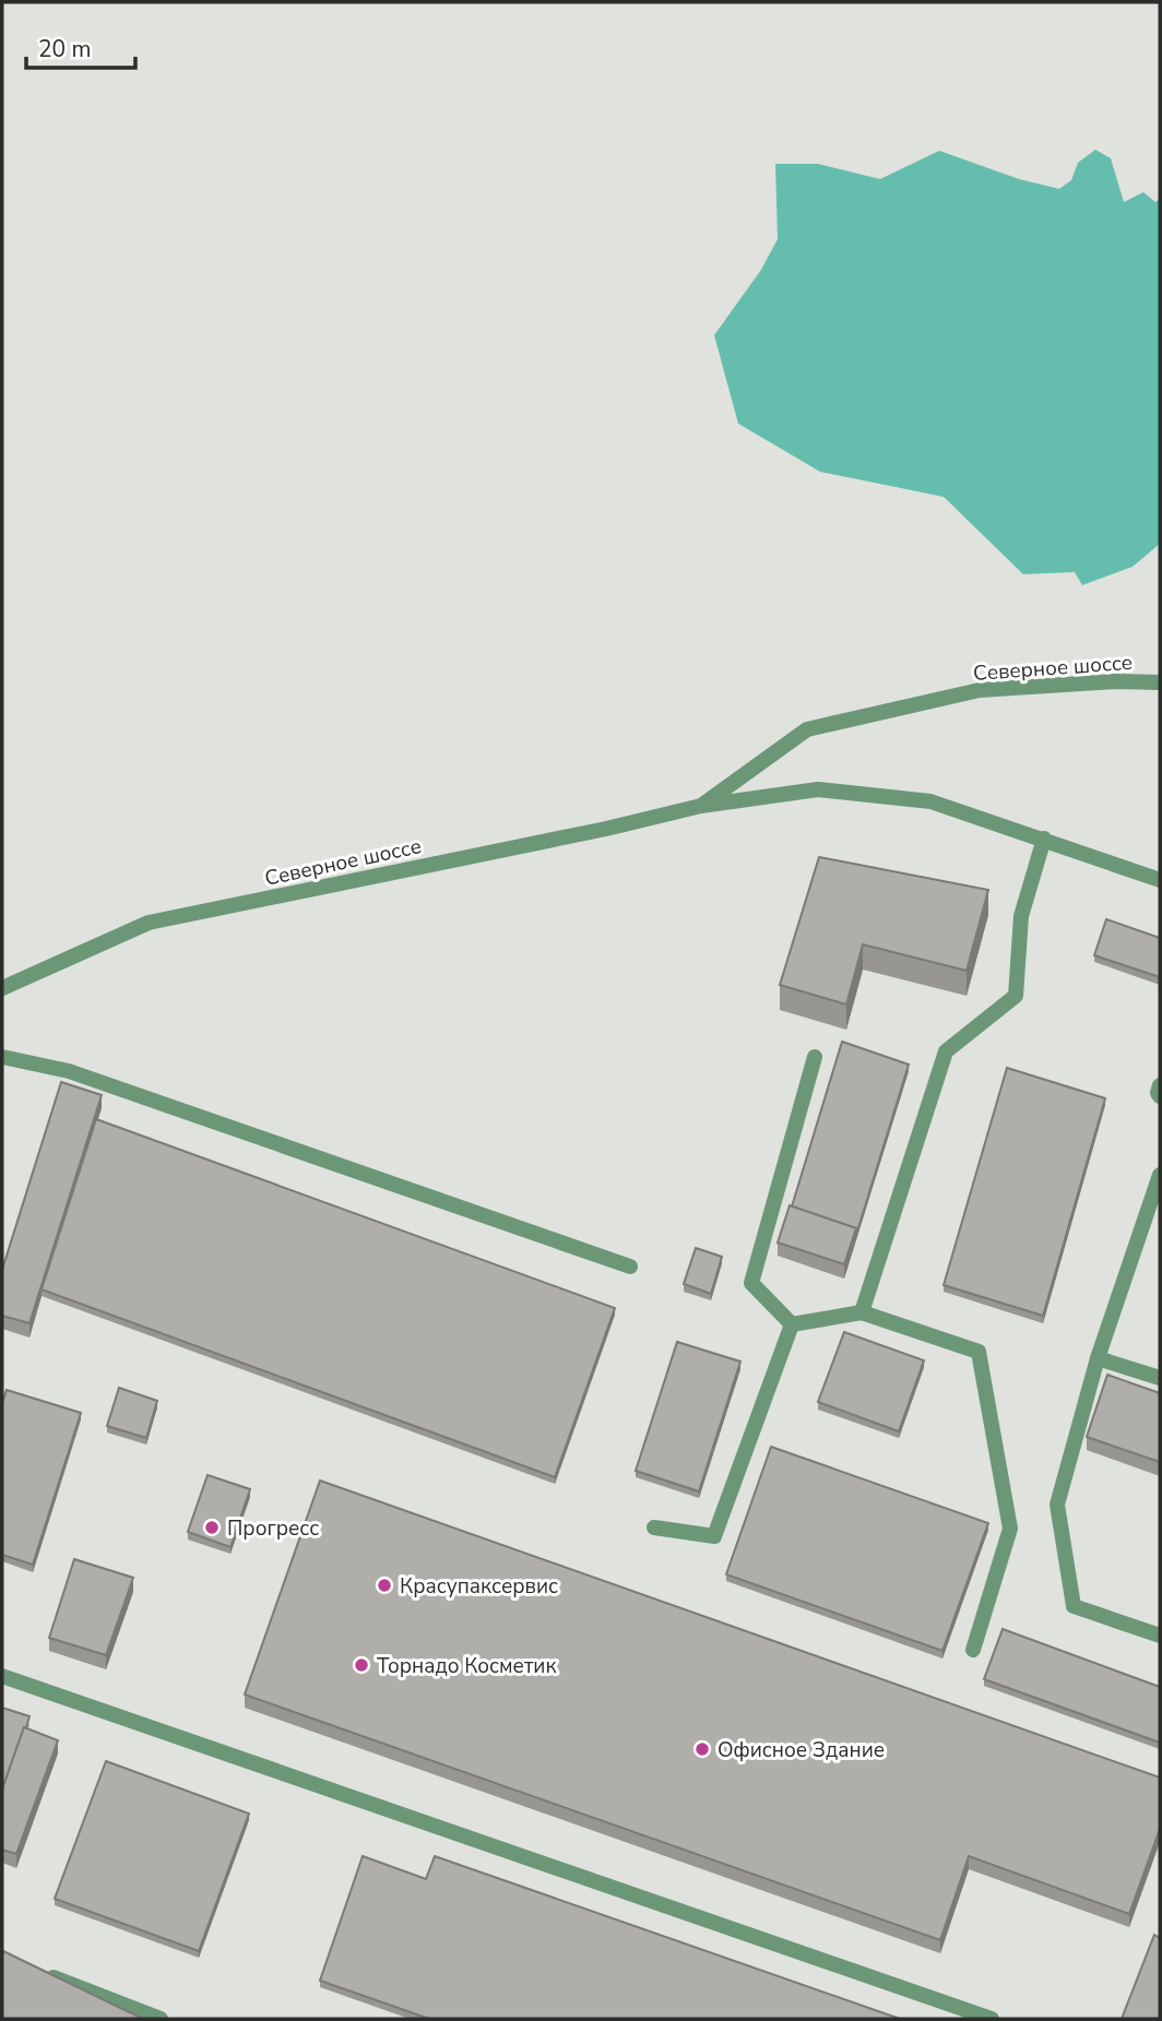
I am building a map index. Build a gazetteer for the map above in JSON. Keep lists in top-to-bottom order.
{
  "streets": {
    "street": ["Северное шоссе"]
  },
  "places": [
    "Прогресс",
    "Красупаксервис",
    "Торнадо Косметик",
    "Офисное Здание"
  ],
  "scale_bar": "20 m"
}
